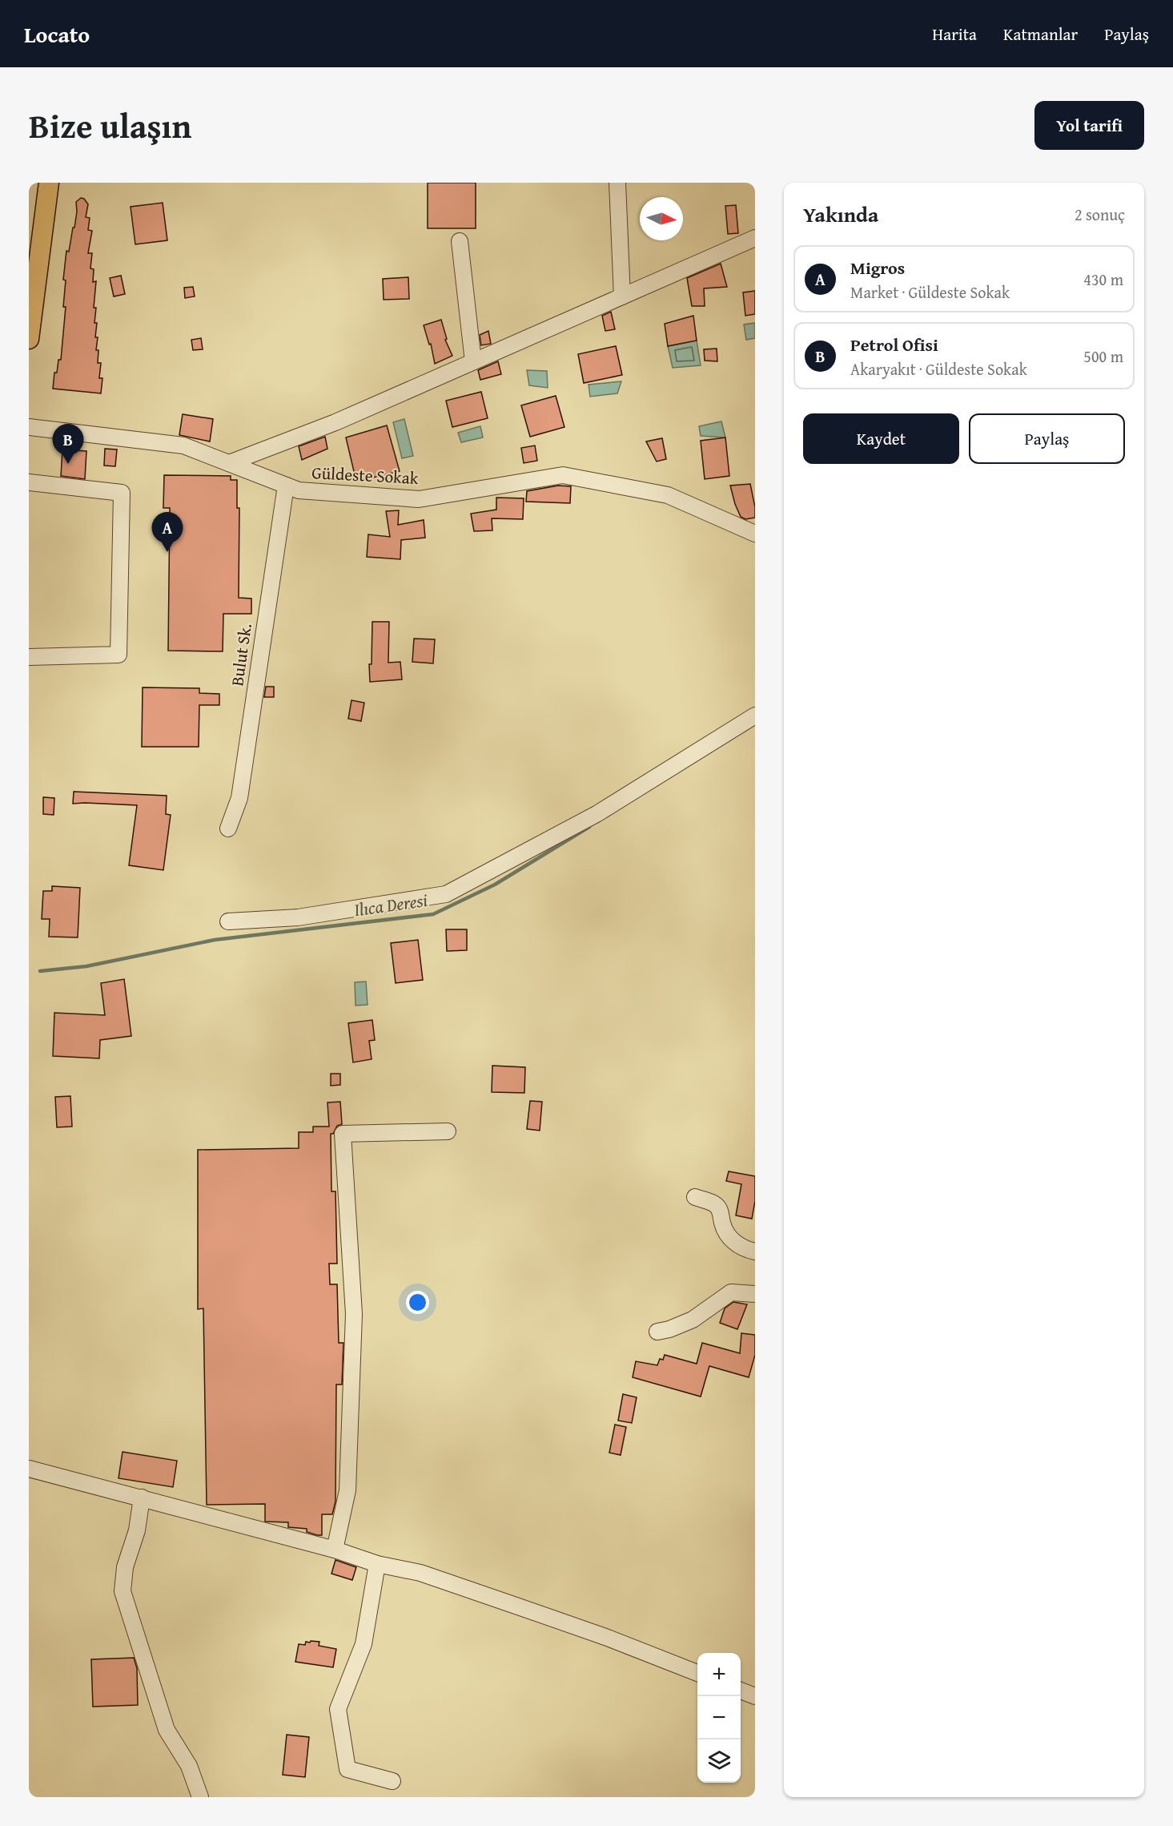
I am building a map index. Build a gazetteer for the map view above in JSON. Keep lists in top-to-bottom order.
{
  "streets": {
    "street": ["Güldeste Sokak", "Bulut Sk."]
  },
  "crossings": [
    ["Güldeste Sokak", "Bulut Sk."]
  ],
  "water": ["Ilıca Deresi"],
  "north": "right",
  "page": {
    "header": "Locato",
    "nav": ["Harita", "Katmanlar", "Paylaş"],
    "title": "Bize ulaşın",
    "buttons": [
      "Yol tarifi",
      ["Kaydet", "Paylaş"]
    ],
    "heading": ["Yakında", "2 sonuç"],
    "list": [
      {
        "mark": "A",
        "name": "Migros",
        "note": "Market · Güldeste Sokak",
        "value": "430 m"
      },
      {
        "mark": "B",
        "name": "Petrol Ofisi",
        "note": "Akaryakıt · Güldeste Sokak",
        "value": "500 m"
      }
    ],
    "pins": ["B", "A"],
    "map_buttons": ["+", "−"]
  }
}
